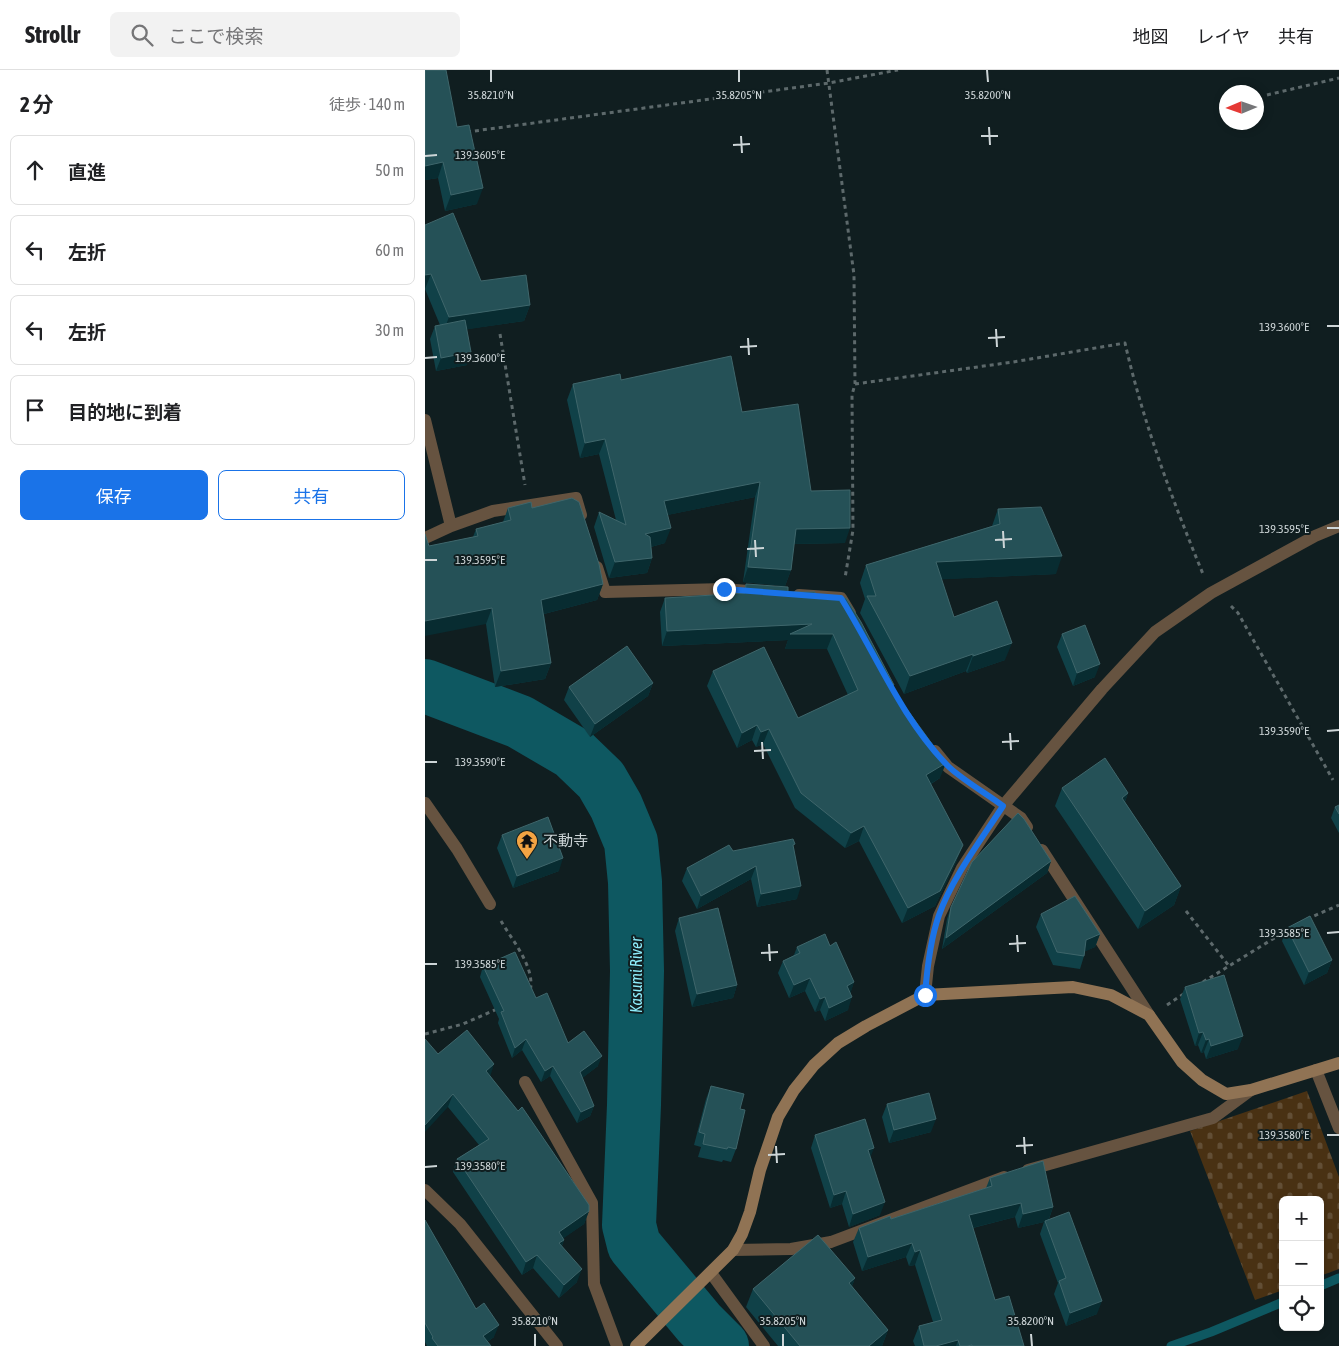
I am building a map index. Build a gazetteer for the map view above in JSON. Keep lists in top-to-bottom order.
{
  "water": ["Kasumi River"],
  "places": {
    "temple": ["不動寺"]
  },
  "north": "left",
  "page": {
    "header": "Strollr",
    "search": "ここで検索",
    "nav": ["地図", "レイヤ", "共有"],
    "heading": ["2 分", "徒歩 · 140 m"],
    "list": [
      ["直進", "50 m"],
      ["左折", "60 m"],
      ["左折", "30 m"],
      "目的地に到着"
    ],
    "buttons": ["保存", "共有"],
    "map_buttons": ["+", "−"]
  },
  "coordinates": [
    "35.8210°N",
    "35.8205°N",
    "35.8200°N",
    "139.3605°E",
    "139.3600°E",
    "139.3595°E",
    "139.3590°E",
    "139.3585°E",
    "139.3580°E"
  ]
}
